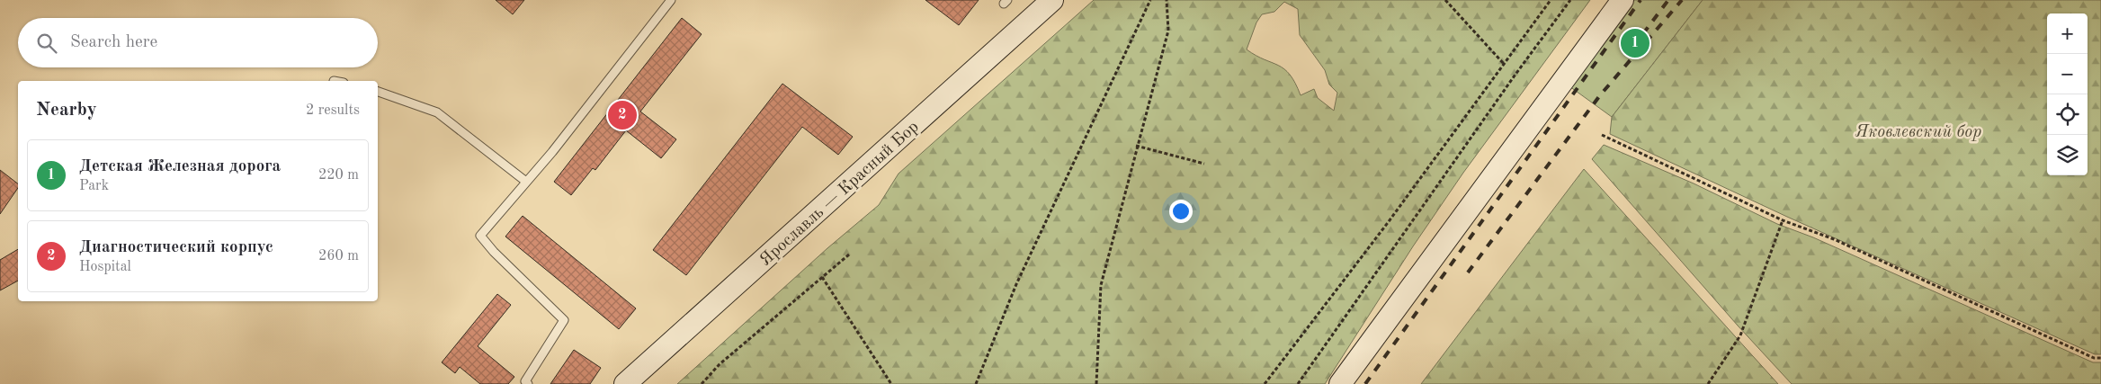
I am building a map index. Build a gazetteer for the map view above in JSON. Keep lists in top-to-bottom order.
{
  "streets": {
    "street": ["Ярославль — Красный Бор"]
  },
  "parks": ["Яковлевский бор"],
  "page": {
    "map_buttons": ["+", "−"],
    "search": "Search here",
    "pins": ["1", "2"],
    "heading": ["Nearby", "2 results"],
    "list": [
      {
        "mark": "1",
        "name": "Детская Железная дорога",
        "note": "Park",
        "value": "220 m"
      },
      {
        "mark": "2",
        "name": "Диагностический корпус",
        "note": "Hospital",
        "value": "260 m"
      }
    ]
  }
}
